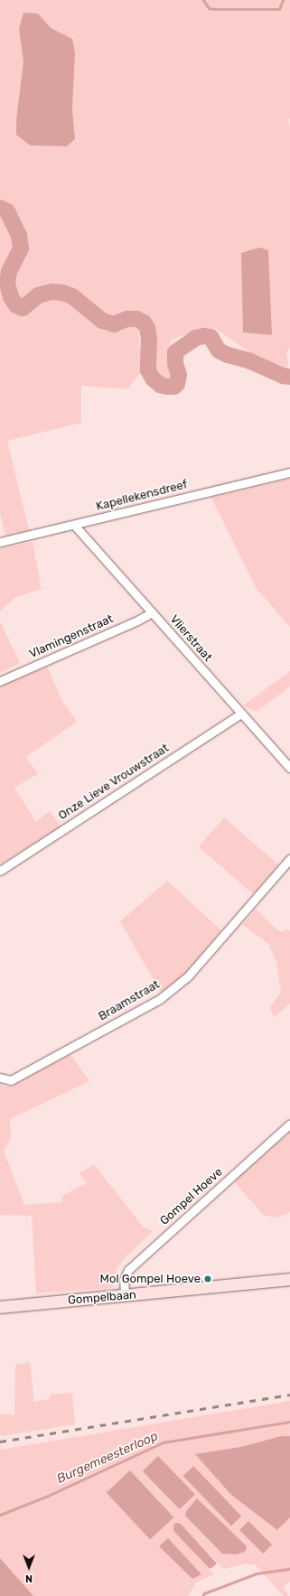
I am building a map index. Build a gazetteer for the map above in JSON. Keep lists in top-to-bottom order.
{
  "streets": {
    "street": [
      "Kapellekensdreef",
      "Vlamingenstraat",
      "Vlierstraat",
      "Onze Lieve Vrouwstraat",
      "Braamstraat",
      "Gompel Hoeve",
      "Gompelbaan"
    ]
  },
  "crossings": [
    ["Kapellekensdreef", "Vlierstraat"],
    ["Vlamingenstraat", "Vlierstraat"],
    ["Vlierstraat", "Onze Lieve Vrouwstraat"],
    ["Gompel Hoeve", "Gompelbaan"]
  ],
  "water": ["Burgemeesterloop"],
  "places": ["Mol Gompel Hoeve"],
  "north": "bottom"
}
